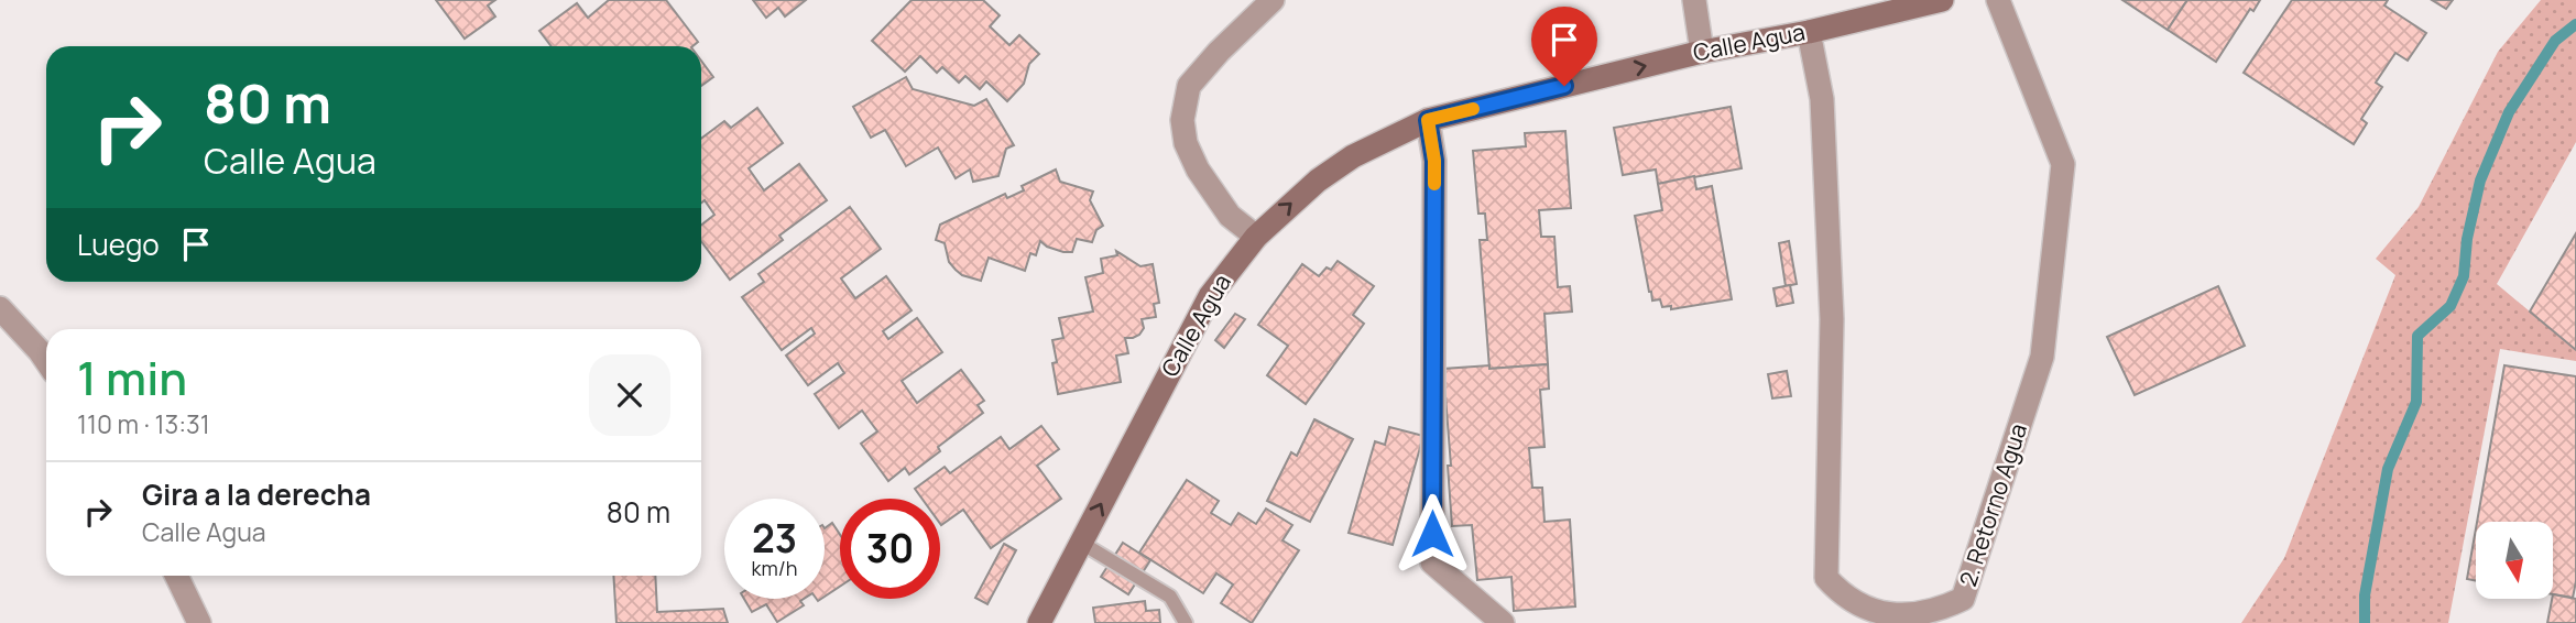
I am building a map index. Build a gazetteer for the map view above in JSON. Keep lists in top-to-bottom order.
{
  "streets": {
    "street": ["Calle Agua", "2. Retorno Agua"]
  },
  "crossings": [
    ["Calle Agua", "2. Retorno Agua"]
  ],
  "one_way": ["Calle Agua"],
  "north": "bottom",
  "page": {
    "turn": ["80 m", "Calle Agua"],
    "then": "Luego",
    "heading": ["1 min", "110 m · 13:31"],
    "list": [
      {
        "name": "Gira a la derecha",
        "note": "Calle Agua",
        "value": "80 m"
      }
    ],
    "speed": "23 km/h",
    "limit": "30"
  }
}
